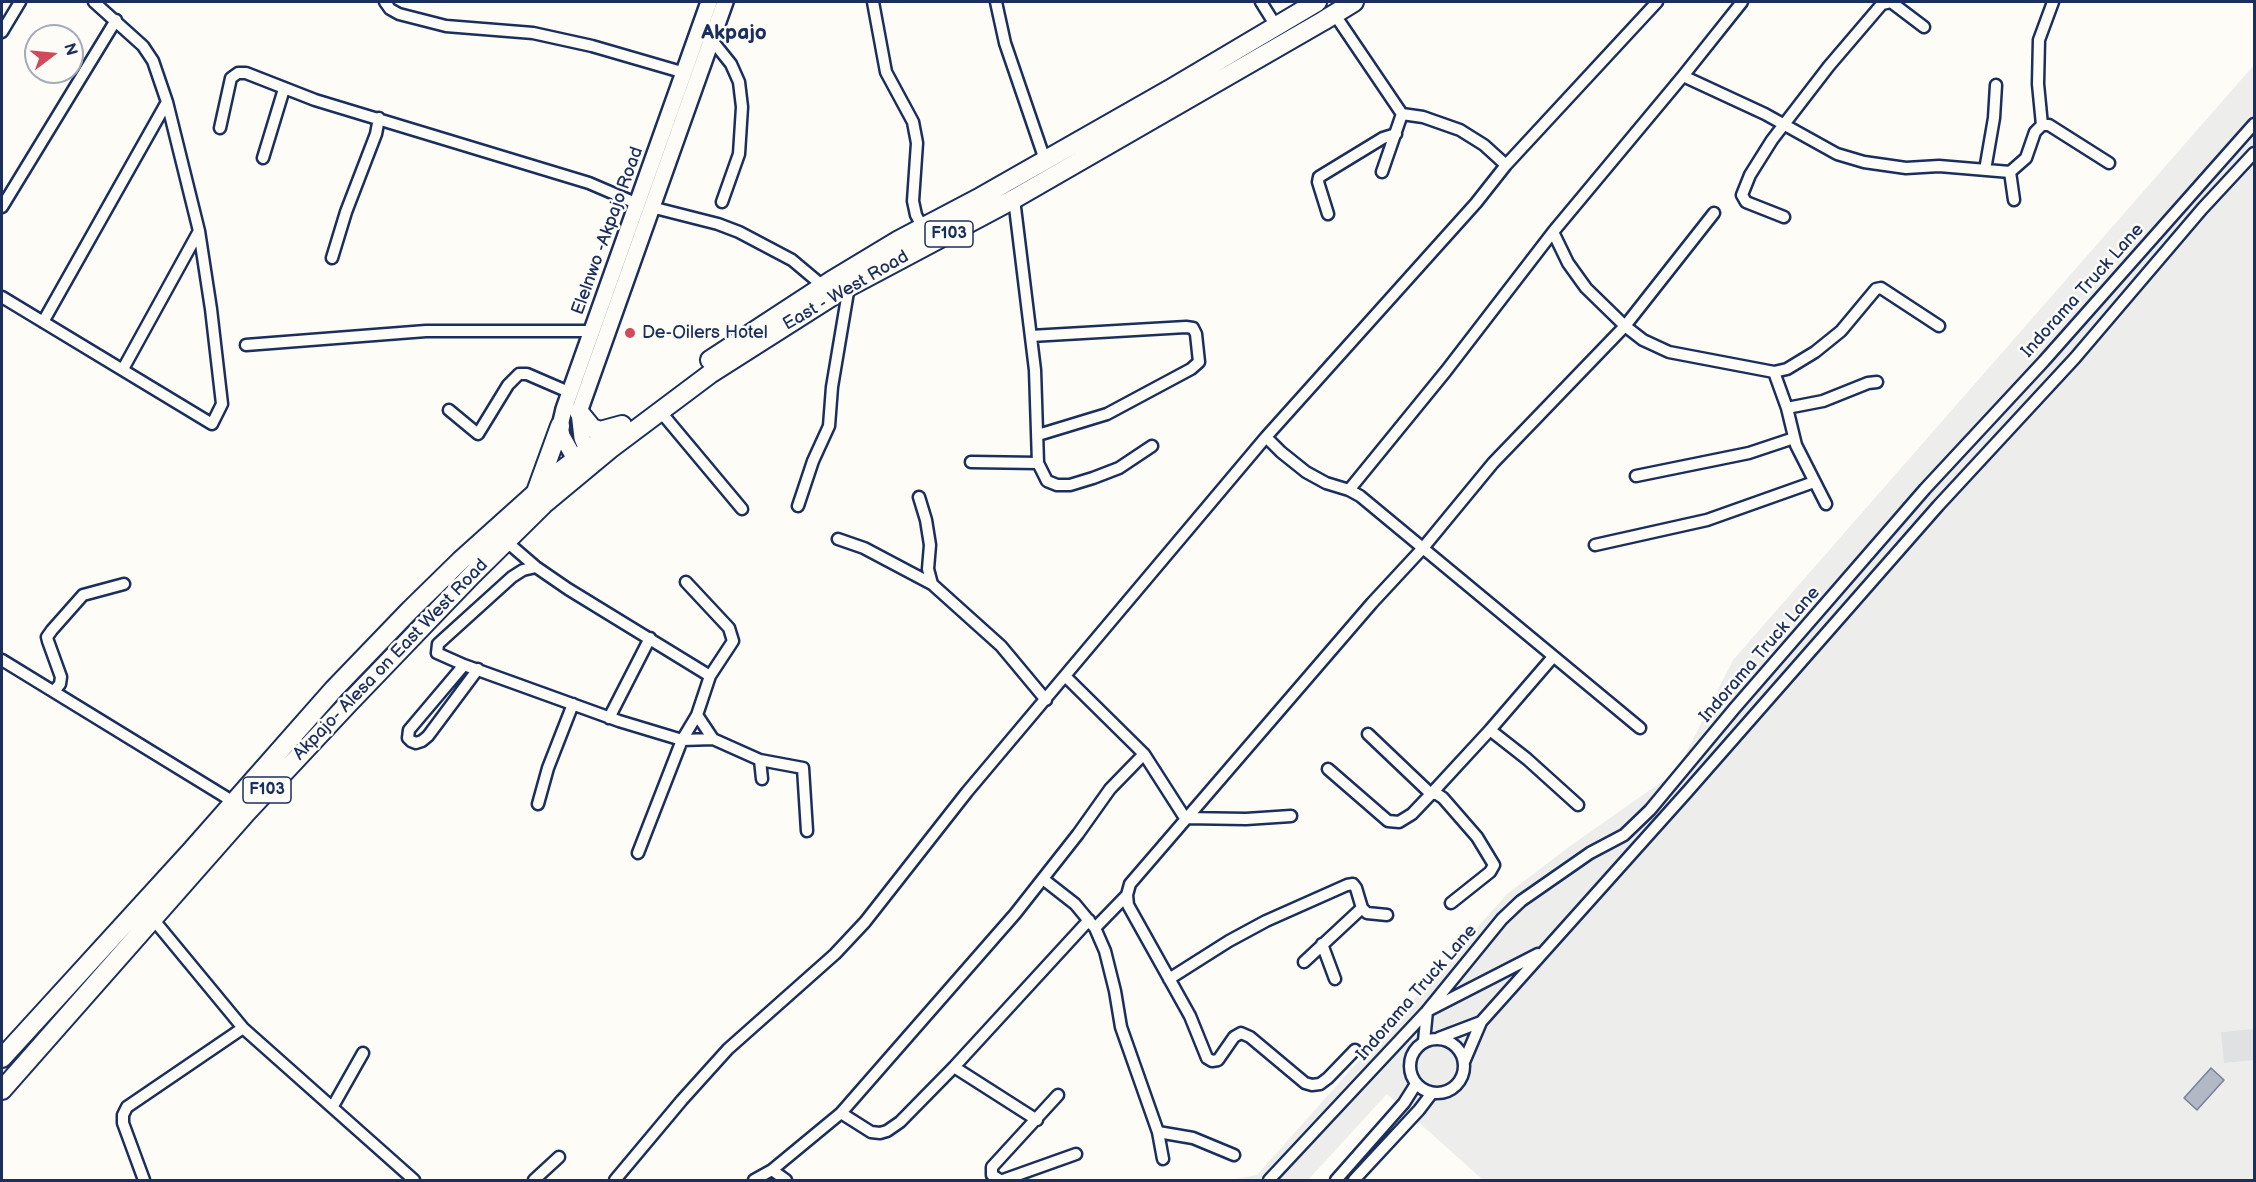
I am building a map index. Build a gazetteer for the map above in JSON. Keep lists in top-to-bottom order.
{
  "streets": {
    "main road": [
      "Elelnwo -Akpajo Road",
      "F103",
      "East - West Road",
      "Akpajo- Alesa on East West Road"
    ],
    "street": ["Indorama Truck Lane"]
  },
  "crossings": [
    ["East - West Road", "Akpajo- Alesa on East West Road"]
  ],
  "districts": ["Akpajo"],
  "places": ["De-Oilers Hotel"],
  "north": "right"
}
